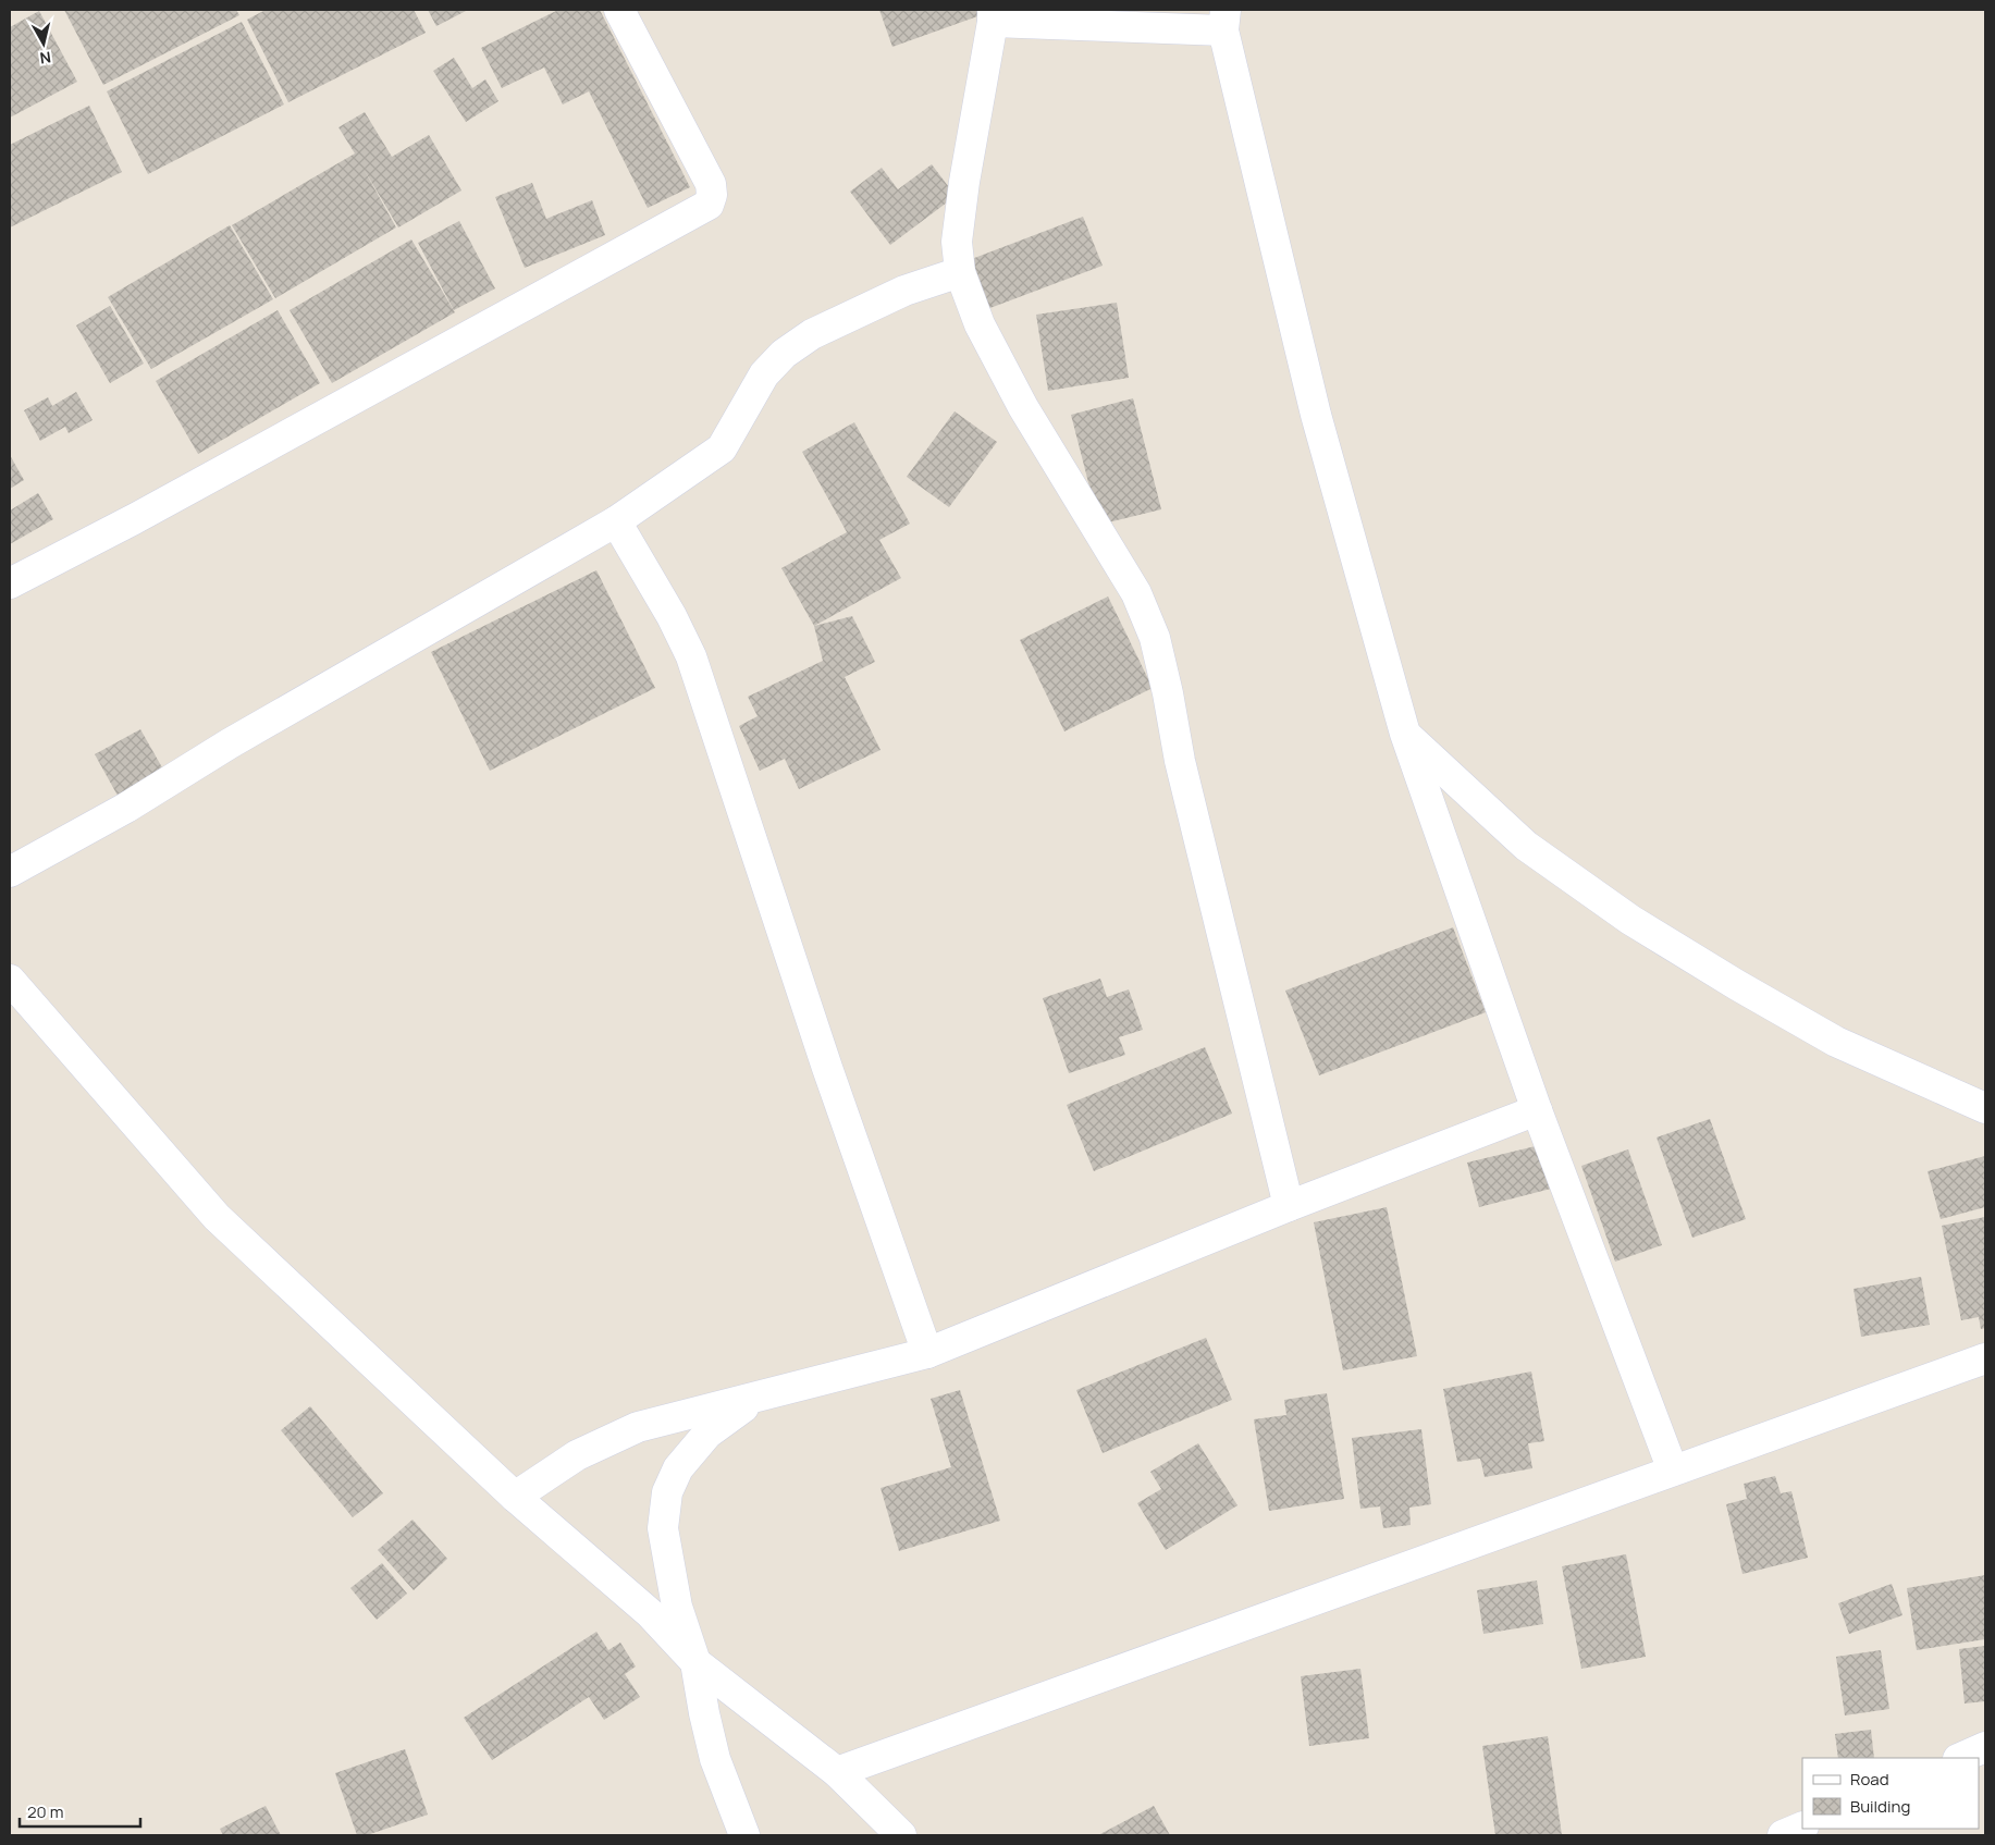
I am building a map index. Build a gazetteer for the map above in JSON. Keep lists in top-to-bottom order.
{
  "legend": ["Road", "Building"],
  "scale_bar": "20 m",
  "north": "bottom"
}
